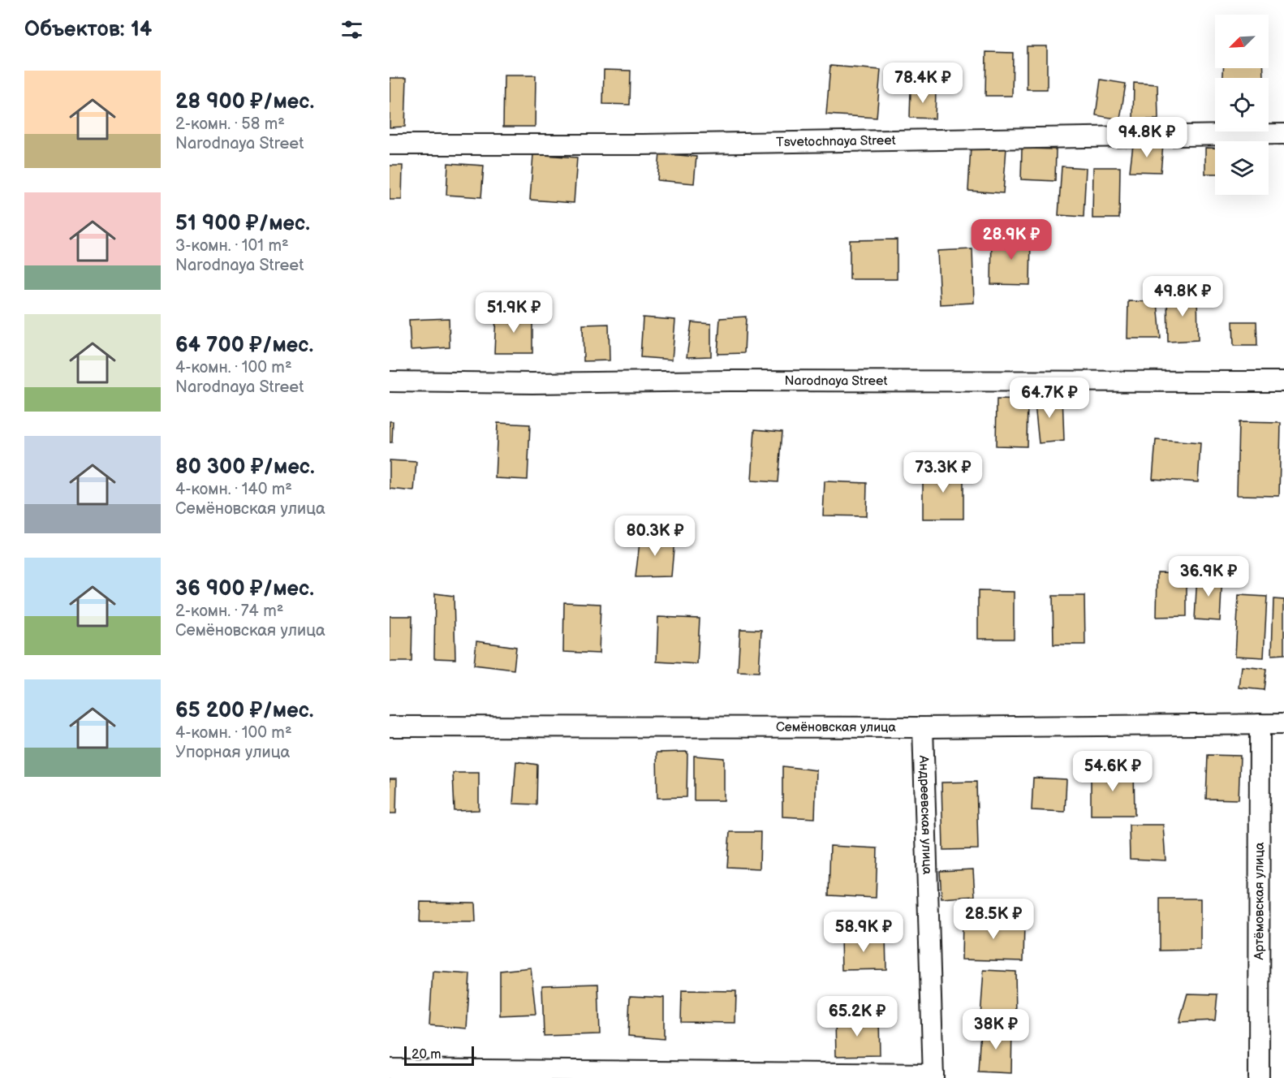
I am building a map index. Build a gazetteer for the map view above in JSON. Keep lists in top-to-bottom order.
{
  "streets": {
    "street": [
      "Tsvetochnaya Street",
      "Narodnaya Street",
      "Семёновская улица",
      "Андреевская улица",
      "Артёмовская улица"
    ]
  },
  "crossings": [
    ["Семёновская улица", "Андреевская улица"],
    ["Семёновская улица", "Артёмовская улица"]
  ],
  "scale_bar": "20 m",
  "north": "bottom left",
  "page": {
    "heading": "Объектов: 14",
    "list": [
      {
        "name": "28 900 ₽/мес.",
        "note": "2-комн. · 58 m² · Narodnaya Street"
      },
      {
        "name": "51 900 ₽/мес.",
        "note": "3-комн. · 101 m² · Narodnaya Street"
      },
      {
        "name": "64 700 ₽/мес.",
        "note": "4-комн. · 100 m² · Narodnaya Street"
      },
      {
        "name": "80 300 ₽/мес.",
        "note": "4-комн. · 140 m² · Семёновская улица"
      },
      {
        "name": "36 900 ₽/мес.",
        "note": "2-комн. · 74 m² · Семёновская улица"
      },
      {
        "name": "65 200 ₽/мес.",
        "note": "4-комн. · 100 m² · Упорная улица"
      }
    ],
    "price": [
      "78.4K ₽",
      "94.8K ₽",
      "28.9K ₽",
      "49.8K ₽",
      "51.9K ₽",
      "64.7K ₽",
      "73.3K ₽",
      "80.3K ₽",
      "36.9K ₽",
      "54.6K ₽",
      "28.5K ₽",
      "58.9K ₽",
      "65.2K ₽",
      "38K ₽"
    ],
    "scale": "20 m"
  }
}
